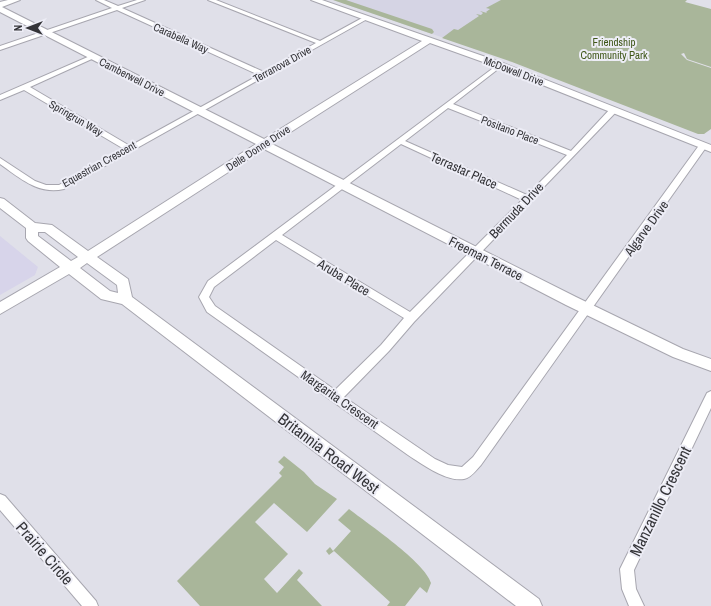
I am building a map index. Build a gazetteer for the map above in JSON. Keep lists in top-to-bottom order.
{
  "streets": {
    "street": [
      "Carabella Way",
      "Terranova Drive",
      "McDowell Drive",
      "Camberwell Drive",
      "Springrun Way",
      "Positano Place",
      "Delle Donne Drive",
      "Equestrian Crescent",
      "Terrastar Place",
      "Bermuda Drive",
      "Algarve Drive",
      "Freeman Terrace",
      "Aruba Place",
      "Margarita Crescent",
      "Britannia Road West",
      "Manzanillo Crescent",
      "Prairie Circle"
    ]
  },
  "crossings": [
    ["Carabella Way", "Terranova Drive"],
    ["Terranova Drive", "McDowell Drive"],
    ["Terranova Drive", "Camberwell Drive"],
    ["Terranova Drive", "Equestrian Crescent"],
    ["McDowell Drive", "Delle Donne Drive"],
    ["McDowell Drive", "Bermuda Drive"],
    ["McDowell Drive", "Algarve Drive"],
    ["Camberwell Drive", "Delle Donne Drive"],
    ["Camberwell Drive", "Equestrian Crescent"],
    ["Camberwell Drive", "Freeman Terrace"],
    ["Springrun Way", "Equestrian Crescent"],
    ["Positano Place", "Bermuda Drive"],
    ["Delle Donne Drive", "Freeman Terrace"],
    ["Delle Donne Drive", "Britannia Road West"],
    ["Terrastar Place", "Bermuda Drive"],
    ["Bermuda Drive", "Freeman Terrace"],
    ["Bermuda Drive", "Aruba Place"],
    ["Bermuda Drive", "Margarita Crescent"],
    ["Algarve Drive", "Freeman Terrace"],
    ["Algarve Drive", "Margarita Crescent"],
    ["Freeman Terrace", "Margarita Crescent"],
    ["Aruba Place", "Margarita Crescent"]
  ],
  "parks": ["Friendship Community Park"],
  "north": "left"
}
